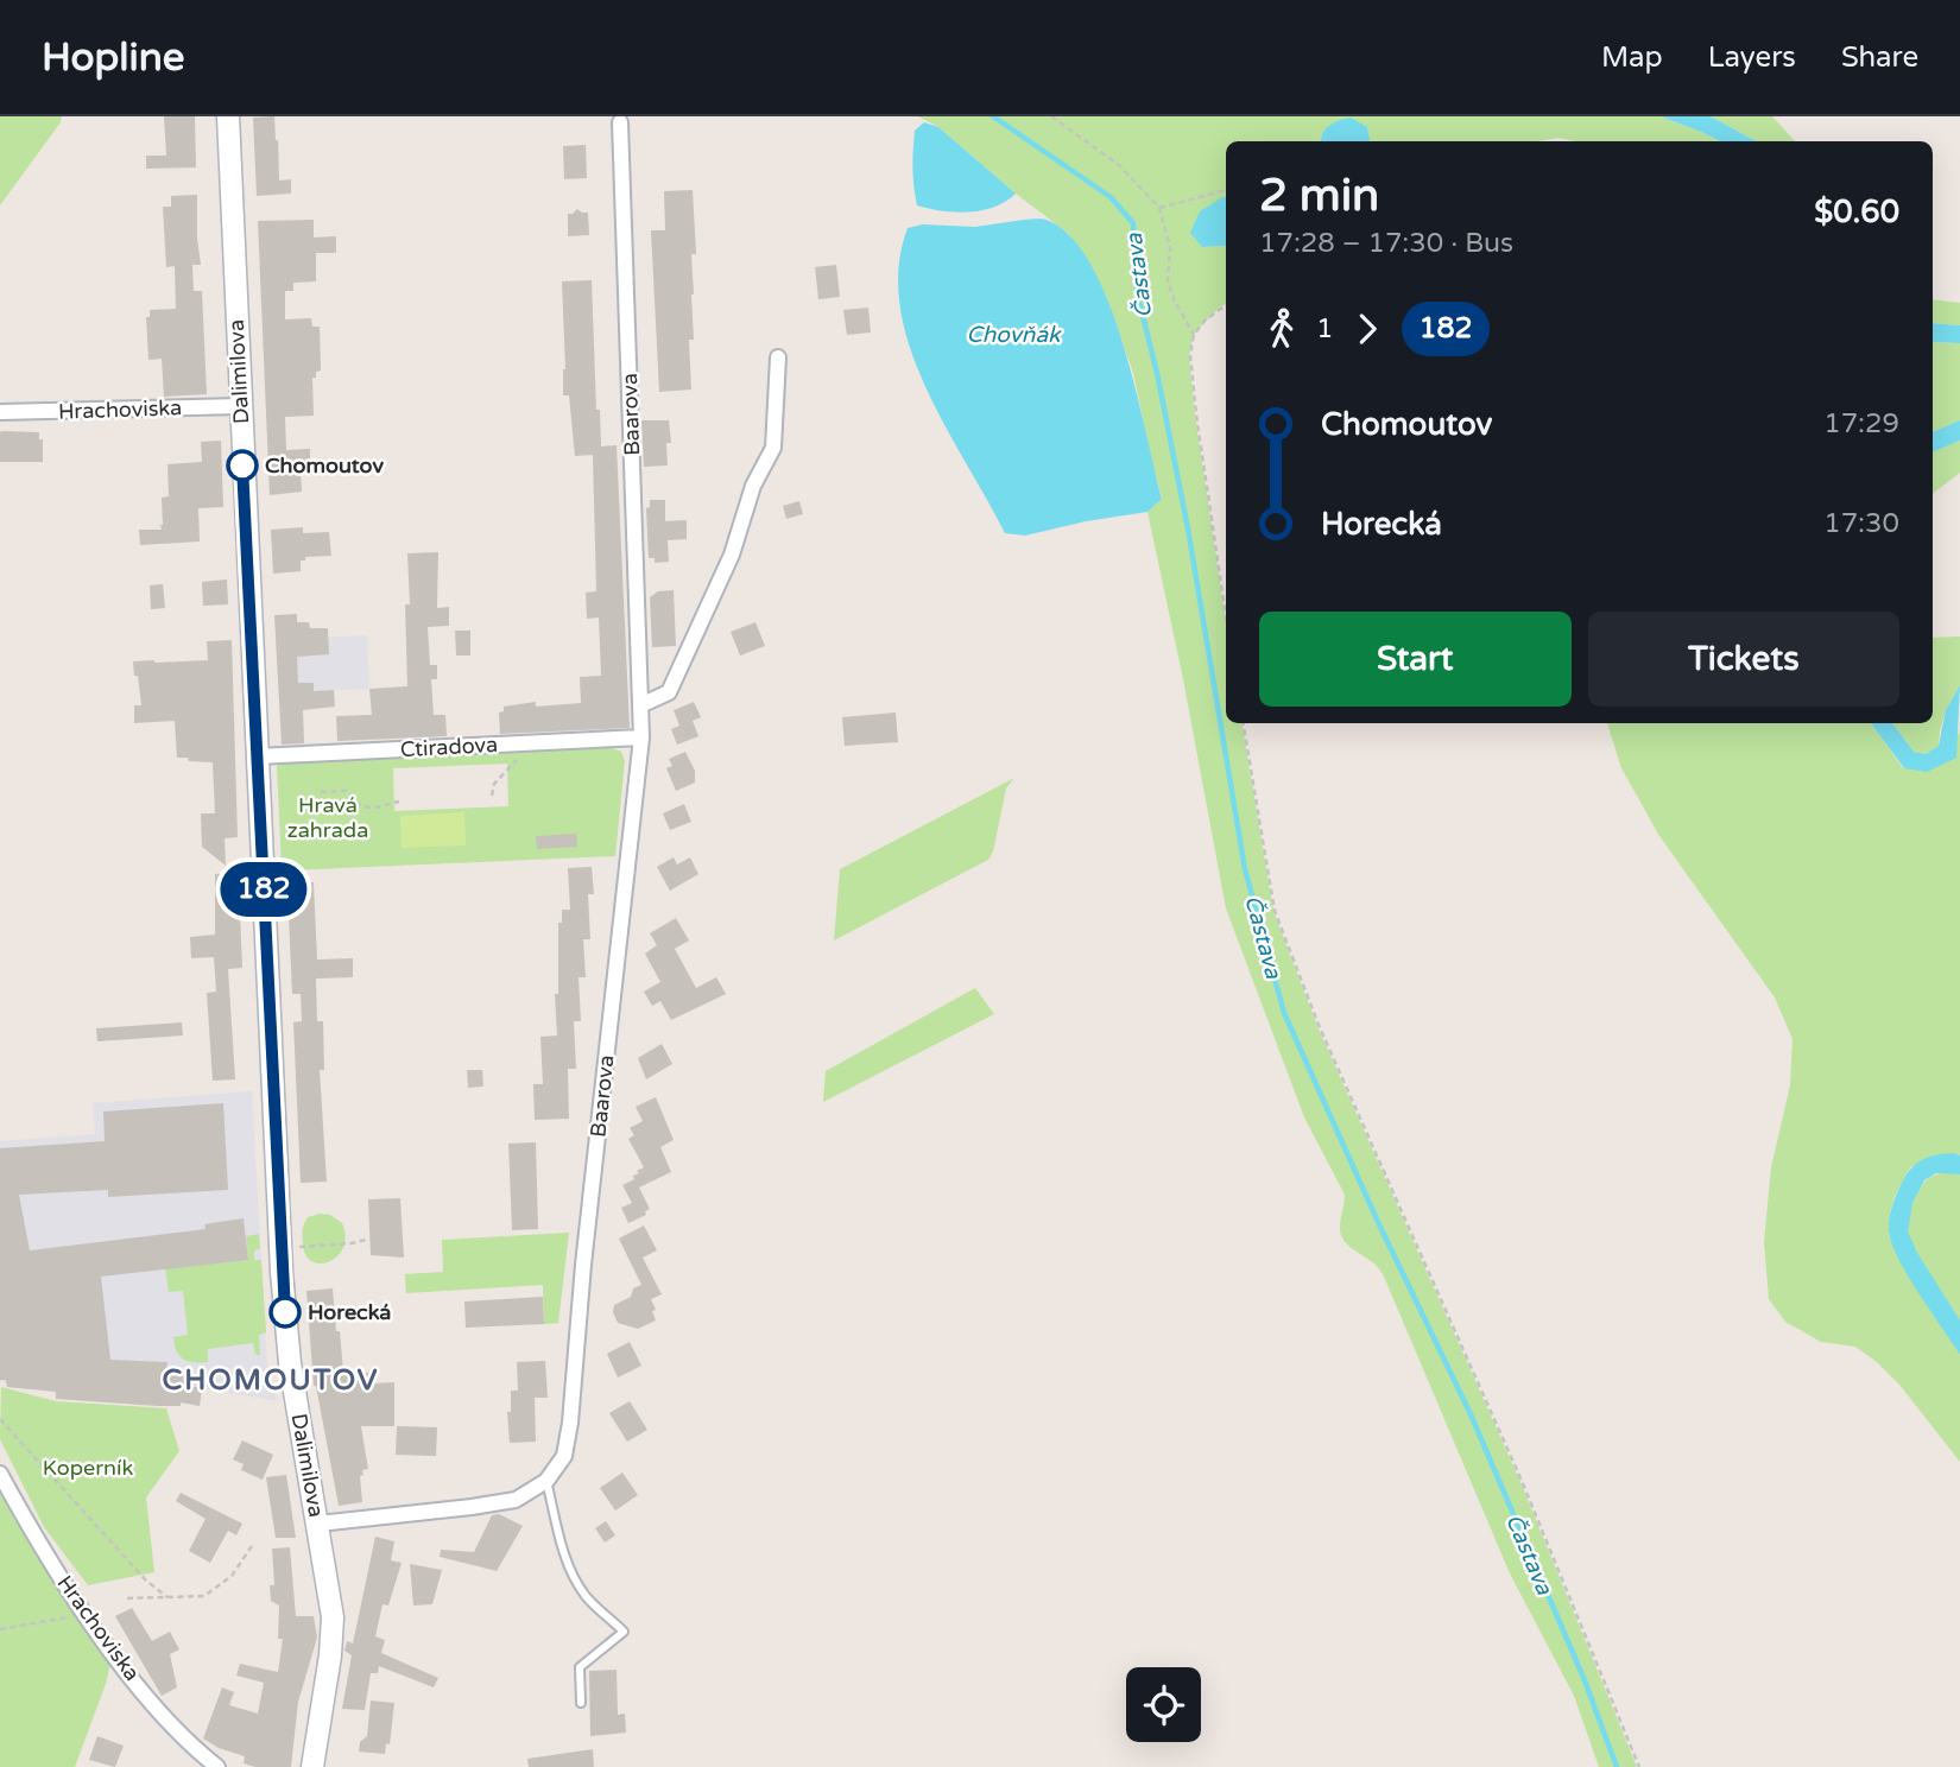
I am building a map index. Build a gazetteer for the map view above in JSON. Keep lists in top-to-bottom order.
{
  "streets": {
    "main road": ["Dalimilova"],
    "street": ["Hrachoviska", "Baarova", "Ctiradova"]
  },
  "crossings": [
    ["Dalimilova", "Hrachoviska"],
    ["Dalimilova", "Ctiradova"],
    ["Baarova", "Ctiradova"]
  ],
  "districts": ["CHOMOUTOV"],
  "water": ["Častava", "Chovňák"],
  "parks": ["Hravá zahrada", "Koperník"],
  "places": ["Chomoutov", "Horecká"],
  "lines": ["bus line 182"],
  "page": {
    "header": "Hopline",
    "nav": ["Map", "Layers", "Share"],
    "on_map": "182",
    "heading": ["2 min", "17:28 – 17:30 · Bus", "$0.60"],
    "legs": ["1", "182"],
    "list": [
      {
        "name": "Chomoutov",
        "value": "17:29"
      },
      {
        "name": "Horecká",
        "value": "17:30"
      }
    ],
    "buttons": ["Start", "Tickets"]
  }
}
